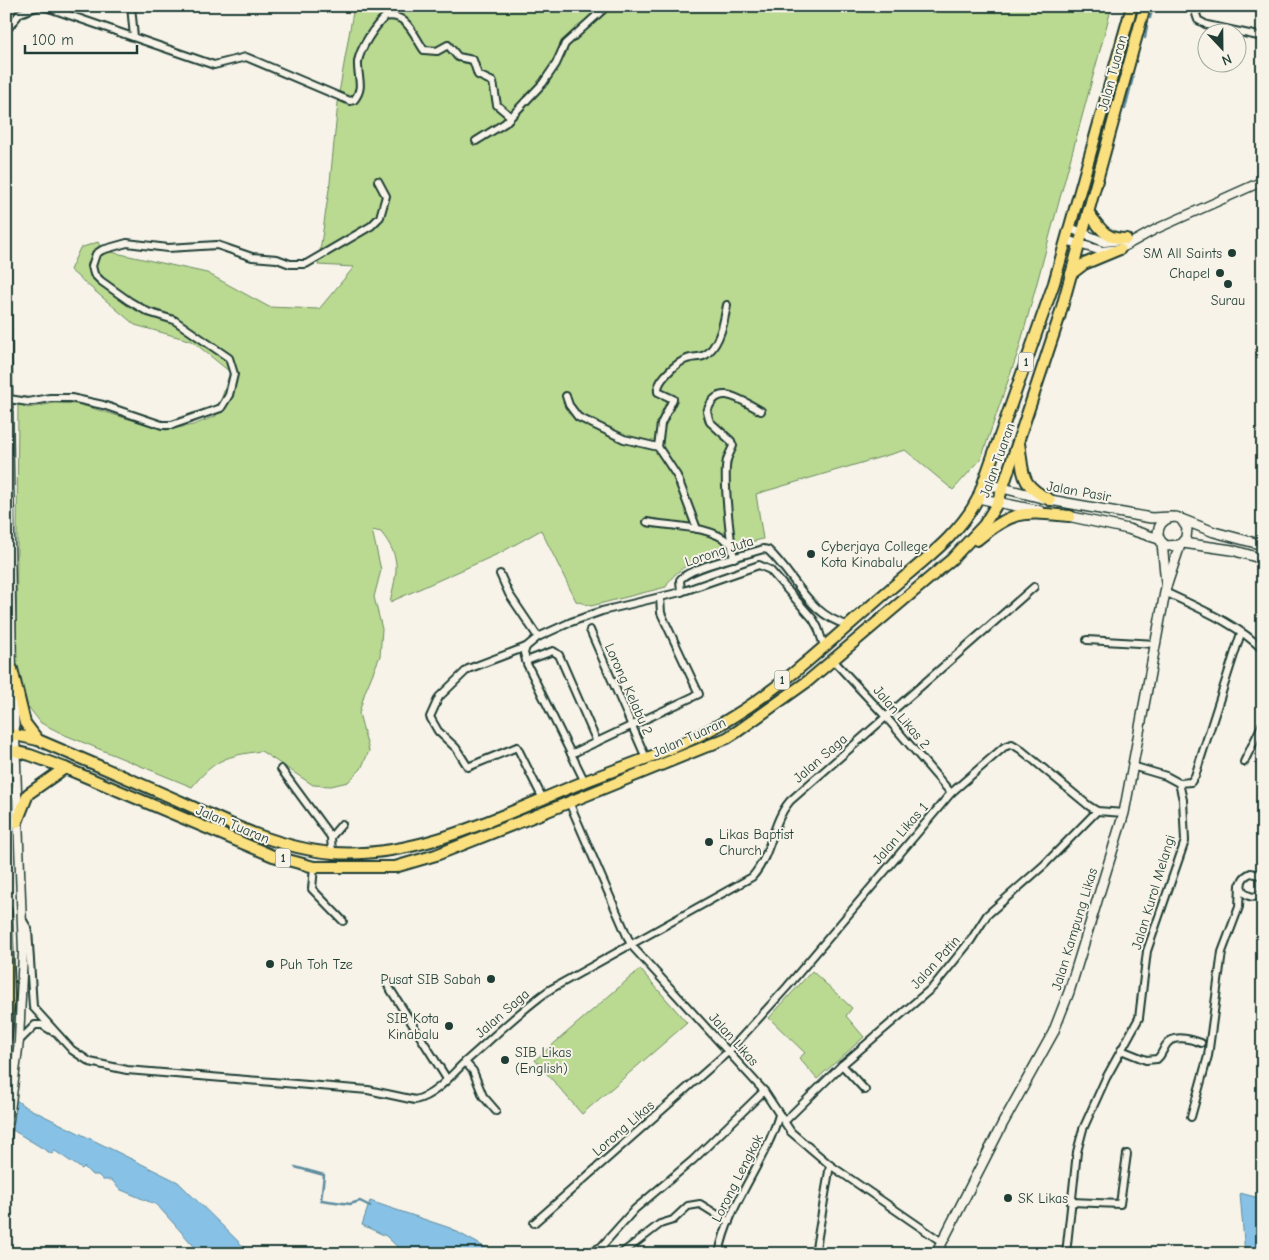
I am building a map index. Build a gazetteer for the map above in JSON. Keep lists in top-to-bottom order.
{
  "streets": {
    "main road": [
      "Jalan Tuaran",
      "1",
      "Jalan Pasir",
      "Jalan Kampung Likas"
    ],
    "street": [
      "Lorong Juta",
      "Lorong Kelabu 2",
      "Jalan Likas 2",
      "Jalan Saga",
      "Jalan Likas 1",
      "Jalan Kurol Melangi",
      "Jalan Patin",
      "Jalan Likas",
      "Lorong Likas",
      "Lorong Lengkok"
    ]
  },
  "crossings": [
    ["Jalan Tuaran", "Jalan Pasir"],
    ["Jalan Tuaran", "Lorong Juta"],
    ["Jalan Tuaran", "Lorong Kelabu 2"],
    ["Jalan Tuaran", "Jalan Likas 2"],
    ["Jalan Tuaran", "Jalan Likas"],
    ["Jalan Pasir", "Jalan Kampung Likas"],
    ["Jalan Likas 2", "Jalan Saga"],
    ["Jalan Likas 2", "Jalan Likas 1"],
    ["Jalan Saga", "Jalan Likas"],
    ["Jalan Likas 1", "Jalan Patin"],
    ["Jalan Likas 1", "Jalan Likas"],
    ["Jalan Likas 1", "Lorong Likas"],
    ["Jalan Kampung Likas", "Jalan Likas"],
    ["Jalan Patin", "Jalan Likas"],
    ["Jalan Likas", "Lorong Likas"],
    ["Jalan Likas", "Lorong Lengkok"]
  ],
  "places": [
    "SM All Saints",
    "Chapel",
    "Surau",
    "Cyberjaya College Kota Kinabalu",
    "Likas Baptist Church",
    "Puh Toh Tze",
    "Pusat SIB Sabah",
    "SIB Kota Kinabalu",
    "SIB Likas (English)",
    "SK Likas"
  ],
  "scale_bar": "100 m",
  "north": "bottom"
}
